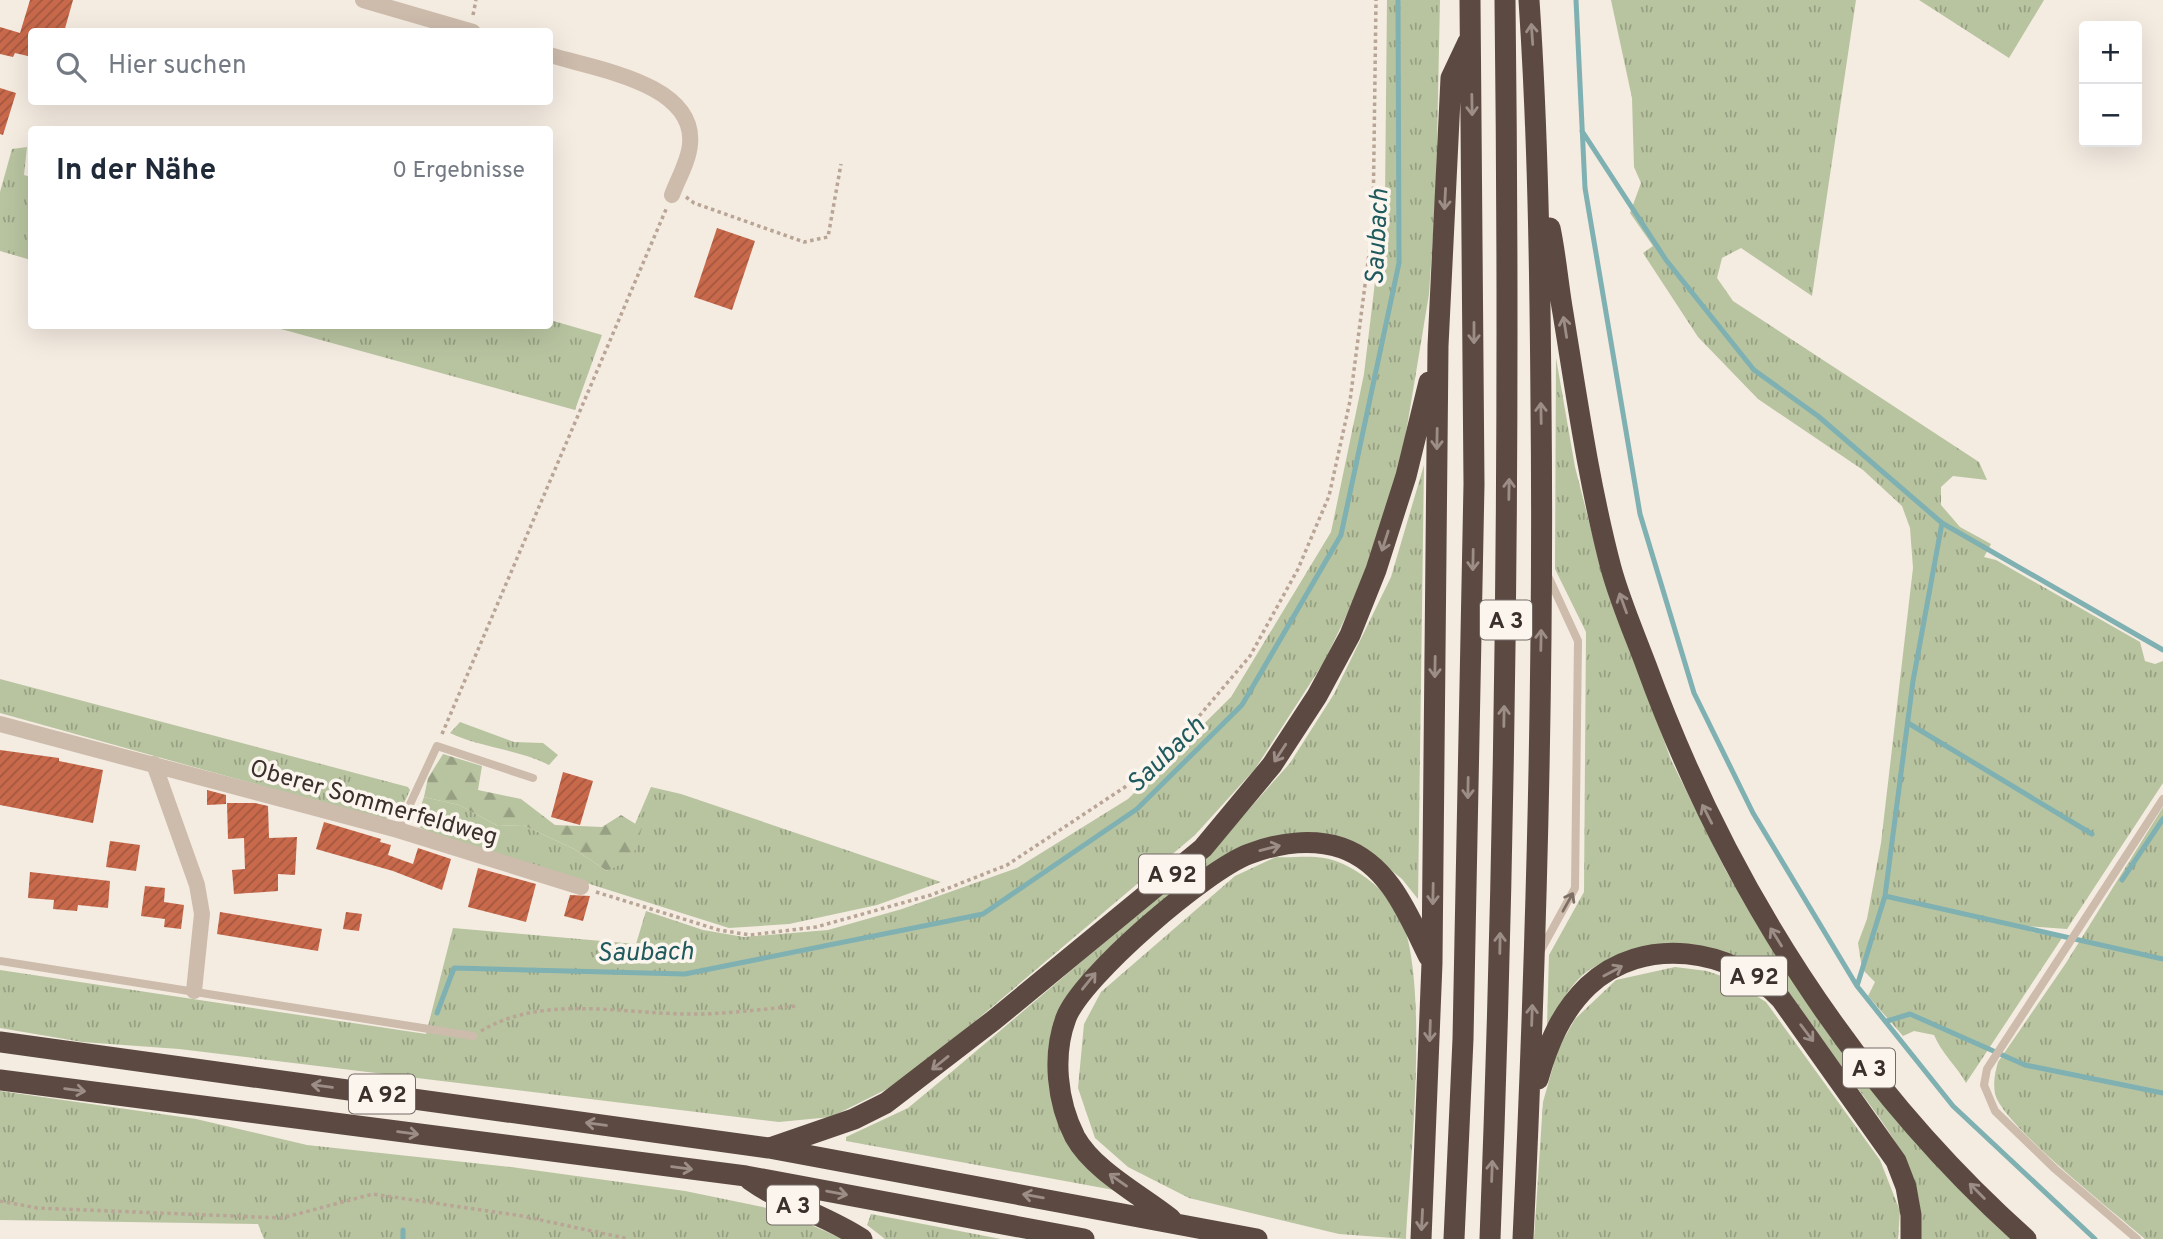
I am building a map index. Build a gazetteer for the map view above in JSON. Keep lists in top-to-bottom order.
{
  "streets": {
    "highway": ["A 3", "A 92"],
    "street": ["Oberer Sommerfeldweg"]
  },
  "crossings": [
    ["A 3", "A 92"]
  ],
  "water": ["Saubach"],
  "page": {
    "map_buttons": ["+", "−"],
    "search": "Hier suchen",
    "heading": ["In der Nähe", "0 Ergebnisse"]
  }
}
